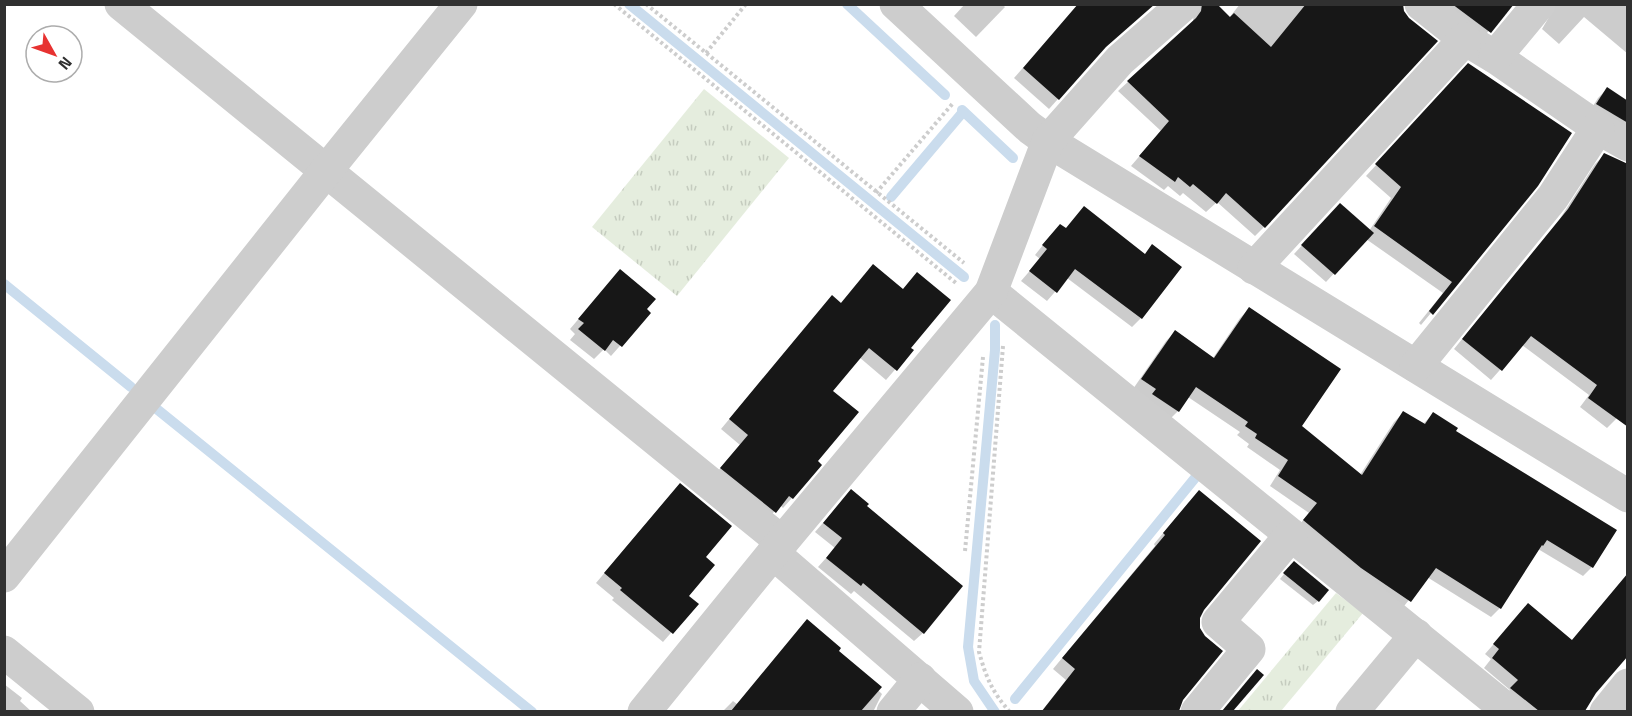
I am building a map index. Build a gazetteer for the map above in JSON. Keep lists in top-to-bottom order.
{
  "north": "bottom right"
}
